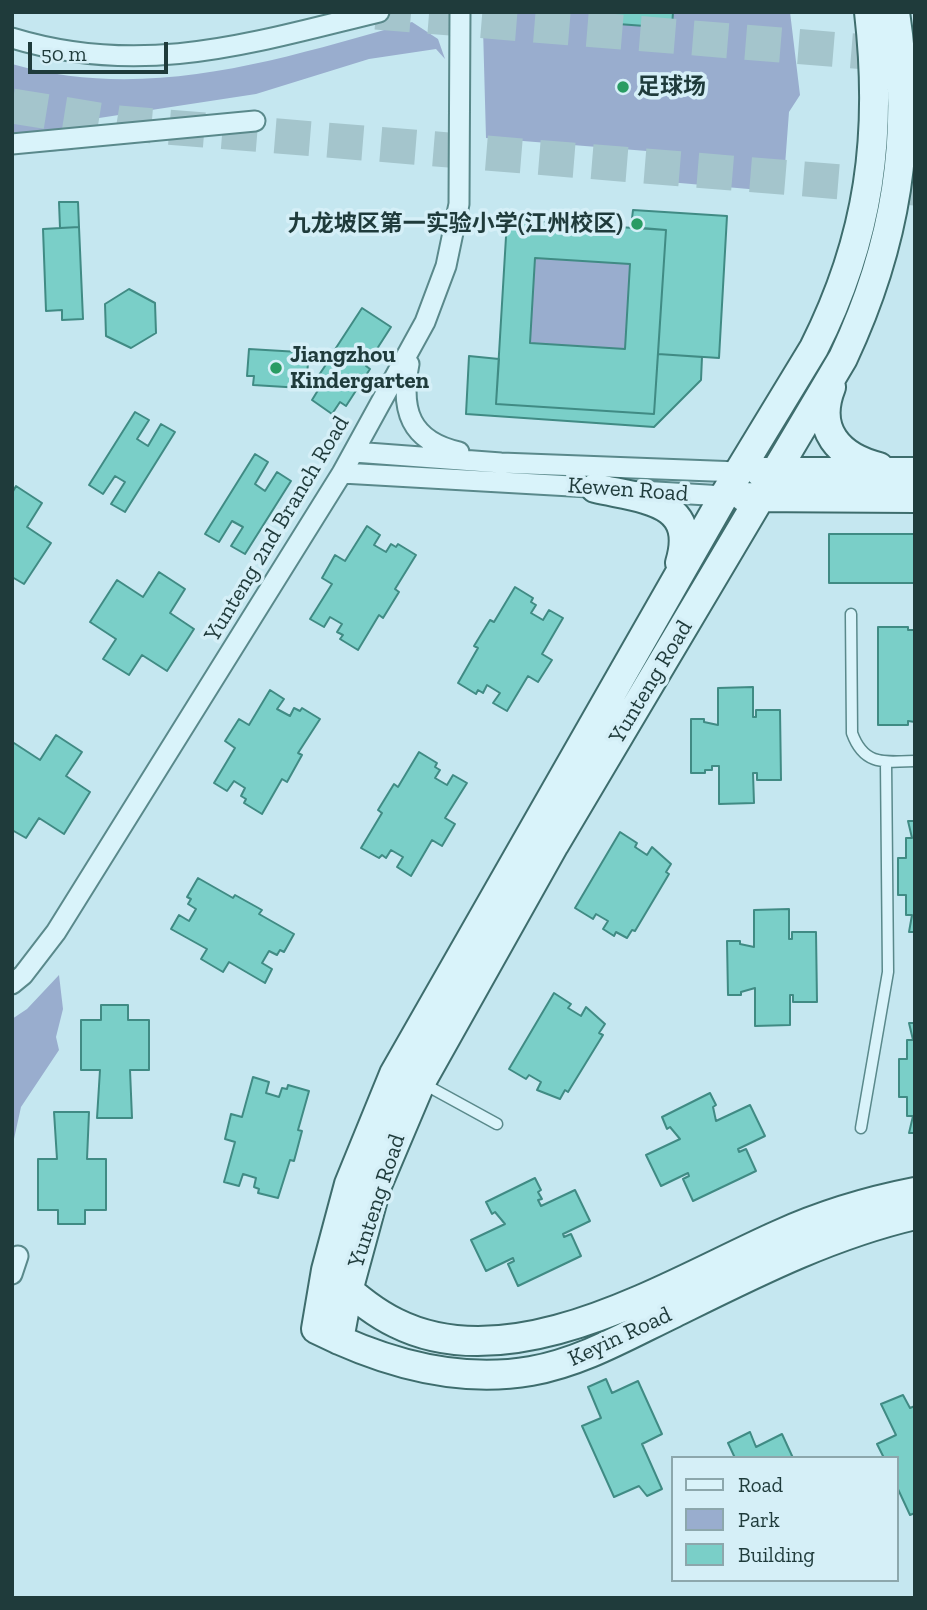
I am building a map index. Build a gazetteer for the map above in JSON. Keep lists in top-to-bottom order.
{
  "streets": {
    "street": [
      "Kewen Road",
      "Yunteng 2nd Branch Road",
      "Yunteng Road",
      "Keyin Road"
    ]
  },
  "crossings": [
    ["Kewen Road", "Yunteng 2nd Branch Road"],
    ["Kewen Road", "Yunteng Road"],
    ["Yunteng Road", "Keyin Road"]
  ],
  "places": ["足球场", "九龙坡区第一实验小学(江州校区)", "Jiangzhou Kindergarten"],
  "legend": ["Road", "Park", "Building"],
  "scale_bar": "50 m"
}
